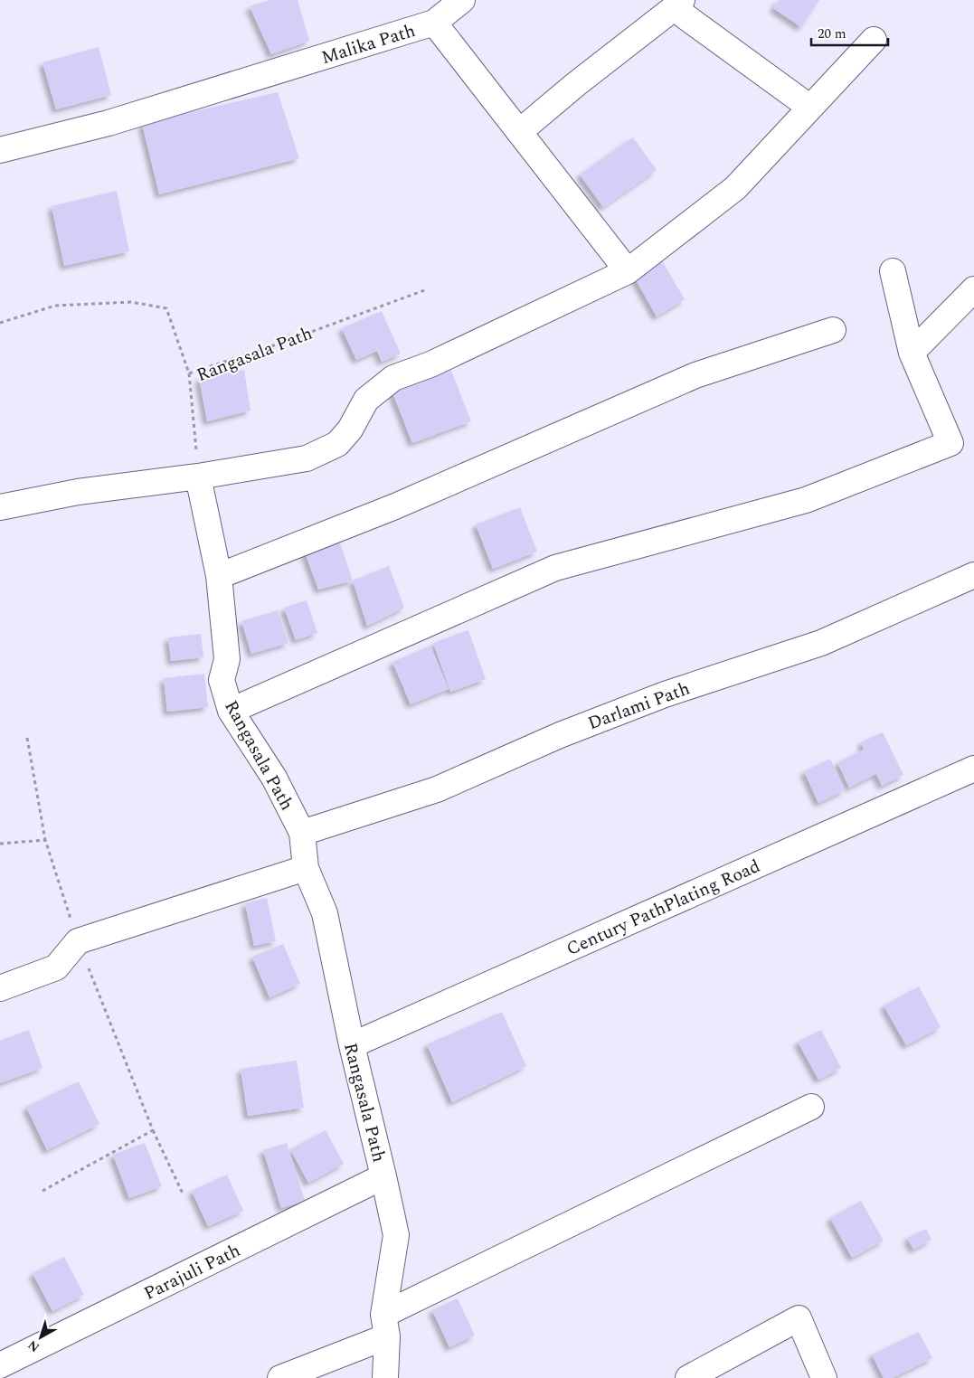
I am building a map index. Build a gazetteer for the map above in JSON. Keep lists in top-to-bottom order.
{
  "streets": {
    "street": [
      "Malika Path",
      "Rangasala Path",
      "Darlami Path",
      "Century PathPlating Road",
      "Parajuli Path"
    ]
  },
  "crossings": [
    ["Rangasala Path", "Darlami Path"],
    ["Rangasala Path", "Century PathPlating Road"],
    ["Rangasala Path", "Parajuli Path"]
  ],
  "scale_bar": "20 m",
  "north": "bottom left"
}
